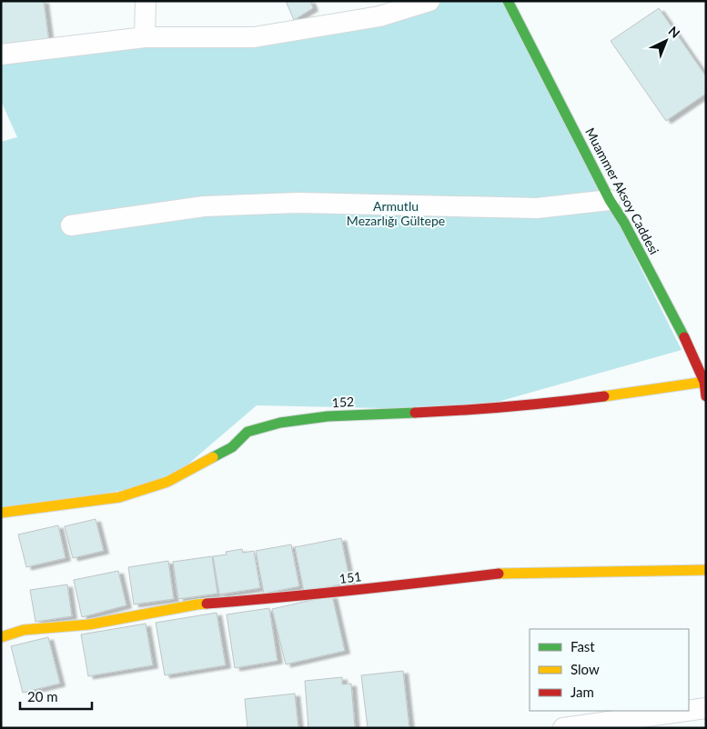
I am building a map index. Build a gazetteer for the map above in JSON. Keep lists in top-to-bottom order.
{
  "streets": {
    "street": ["Muammer Aksoy Caddesi", "152", "151"]
  },
  "crossings": [
    ["Muammer Aksoy Caddesi", "152"]
  ],
  "parks": ["Armutlu Mezarlığı Gültepe"],
  "legend": ["Fast", "Slow", "Jam"],
  "scale_bar": "20 m",
  "north": "top right"
}
